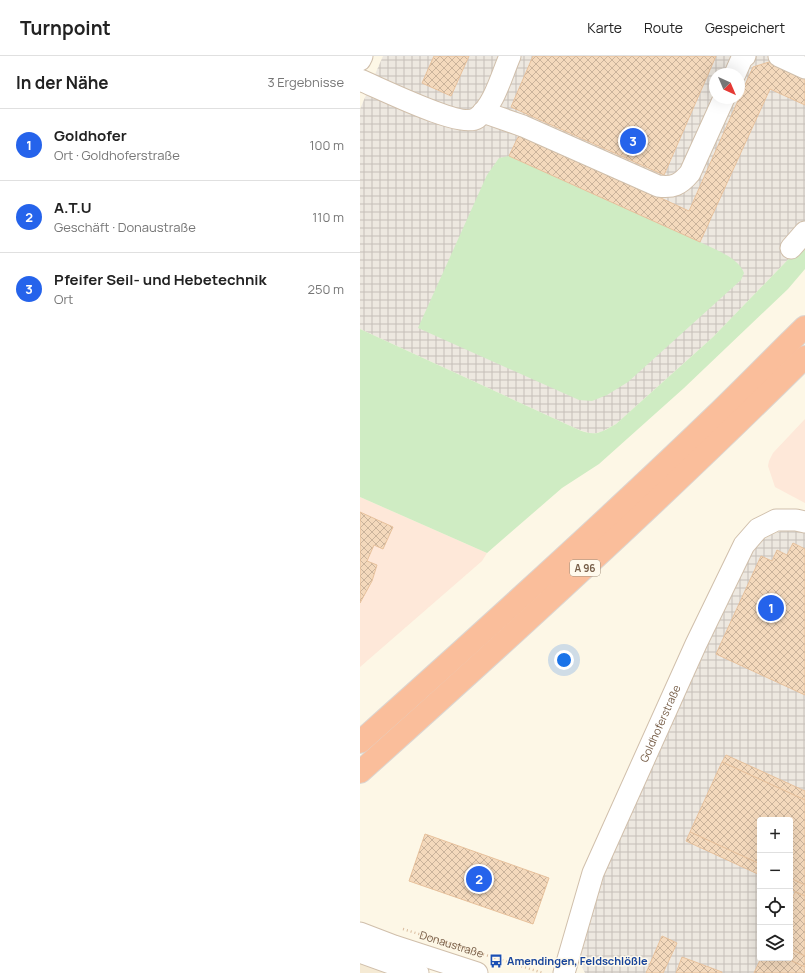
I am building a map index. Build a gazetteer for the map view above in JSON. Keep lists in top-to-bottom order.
{
  "streets": {
    "highway": ["A 96"],
    "street": ["Goldhoferstraße", "Donaustraße"]
  },
  "places": {
    "bus stop": ["Amendingen, Feldschlößle"]
  },
  "north": "bottom right",
  "page": {
    "header": "Turnpoint",
    "nav": ["Karte", "Route", "Gespeichert"],
    "heading": ["In der Nähe", "3 Ergebnisse"],
    "list": [
      {
        "mark": "1",
        "name": "Goldhofer",
        "note": "Ort · Goldhoferstraße",
        "value": "100 m"
      },
      {
        "mark": "2",
        "name": "A.T.U",
        "note": "Geschäft · Donaustraße",
        "value": "110 m"
      },
      {
        "mark": "3",
        "name": "Pfeifer Seil- und Hebetechnik",
        "note": "Ort",
        "value": "250 m"
      }
    ],
    "pins": ["3", "1", "2"],
    "map_buttons": ["+", "−"]
  }
}
